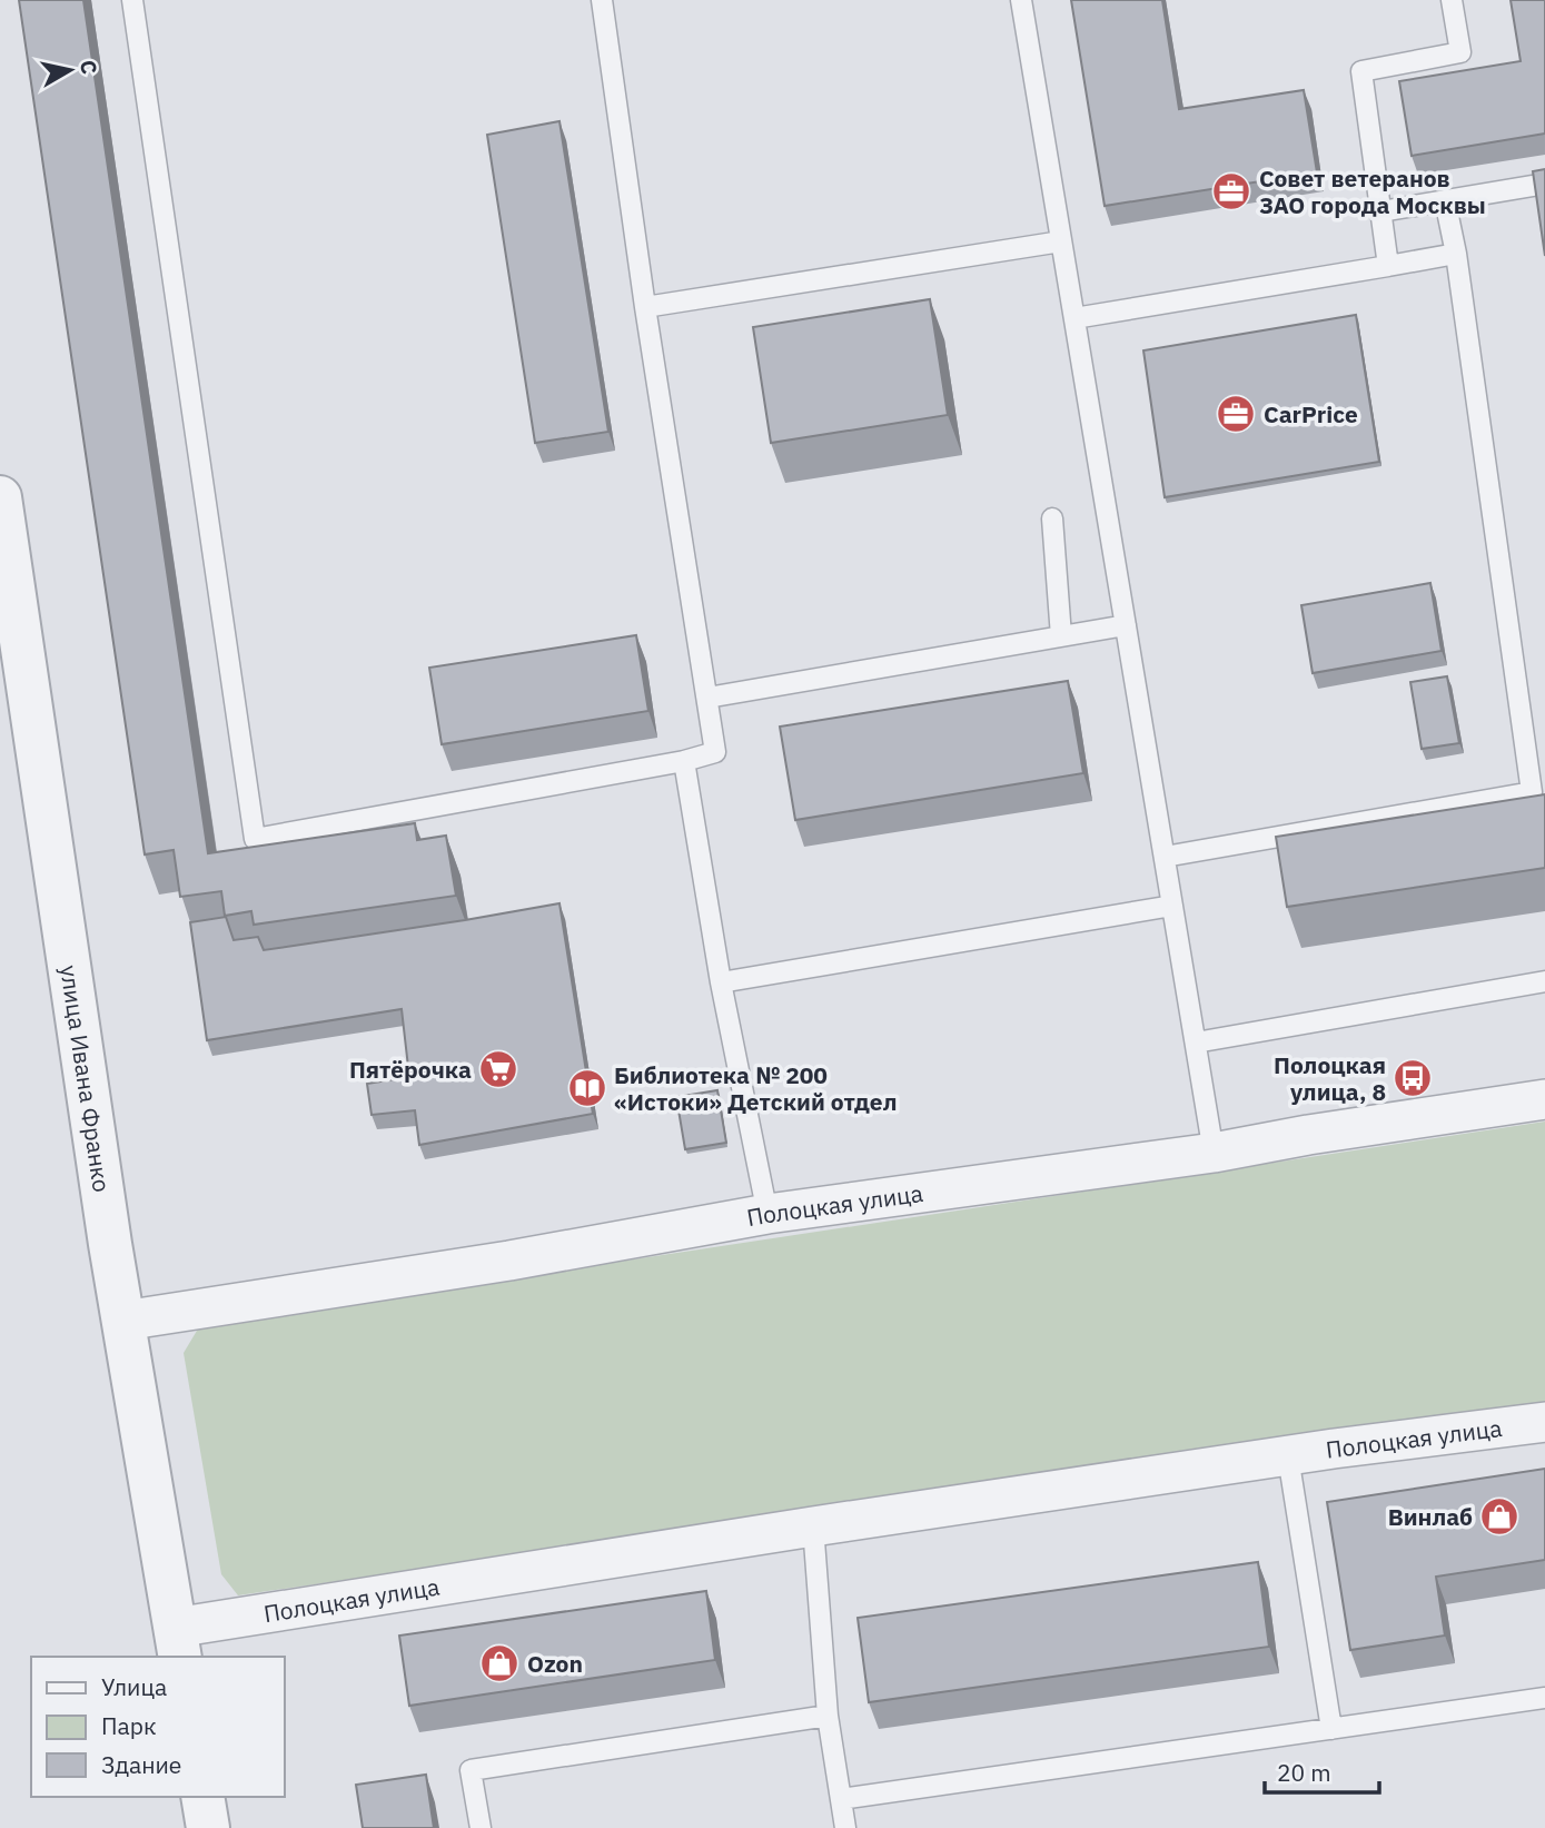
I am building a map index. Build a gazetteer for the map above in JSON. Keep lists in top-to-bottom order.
{
  "streets": {
    "street": ["улица Ивана Франко", "Полоцкая улица"]
  },
  "crossings": [
    ["улица Ивана Франко", "Полоцкая улица"]
  ],
  "places": {
    "office": ["Совет ветеранов ЗАО города Москвы", "CarPrice"],
    "supermarket": ["Пятёрочка"],
    "bus stop": ["Полоцкая улица, 8"],
    "library": ["Библиотека № 200 «Истоки» Детский отдел"],
    "shop": ["Винлаб", "Ozon"]
  },
  "legend": ["Улица", "Парк", "Здание"],
  "scale_bar": "20 m",
  "north": "right"
}
